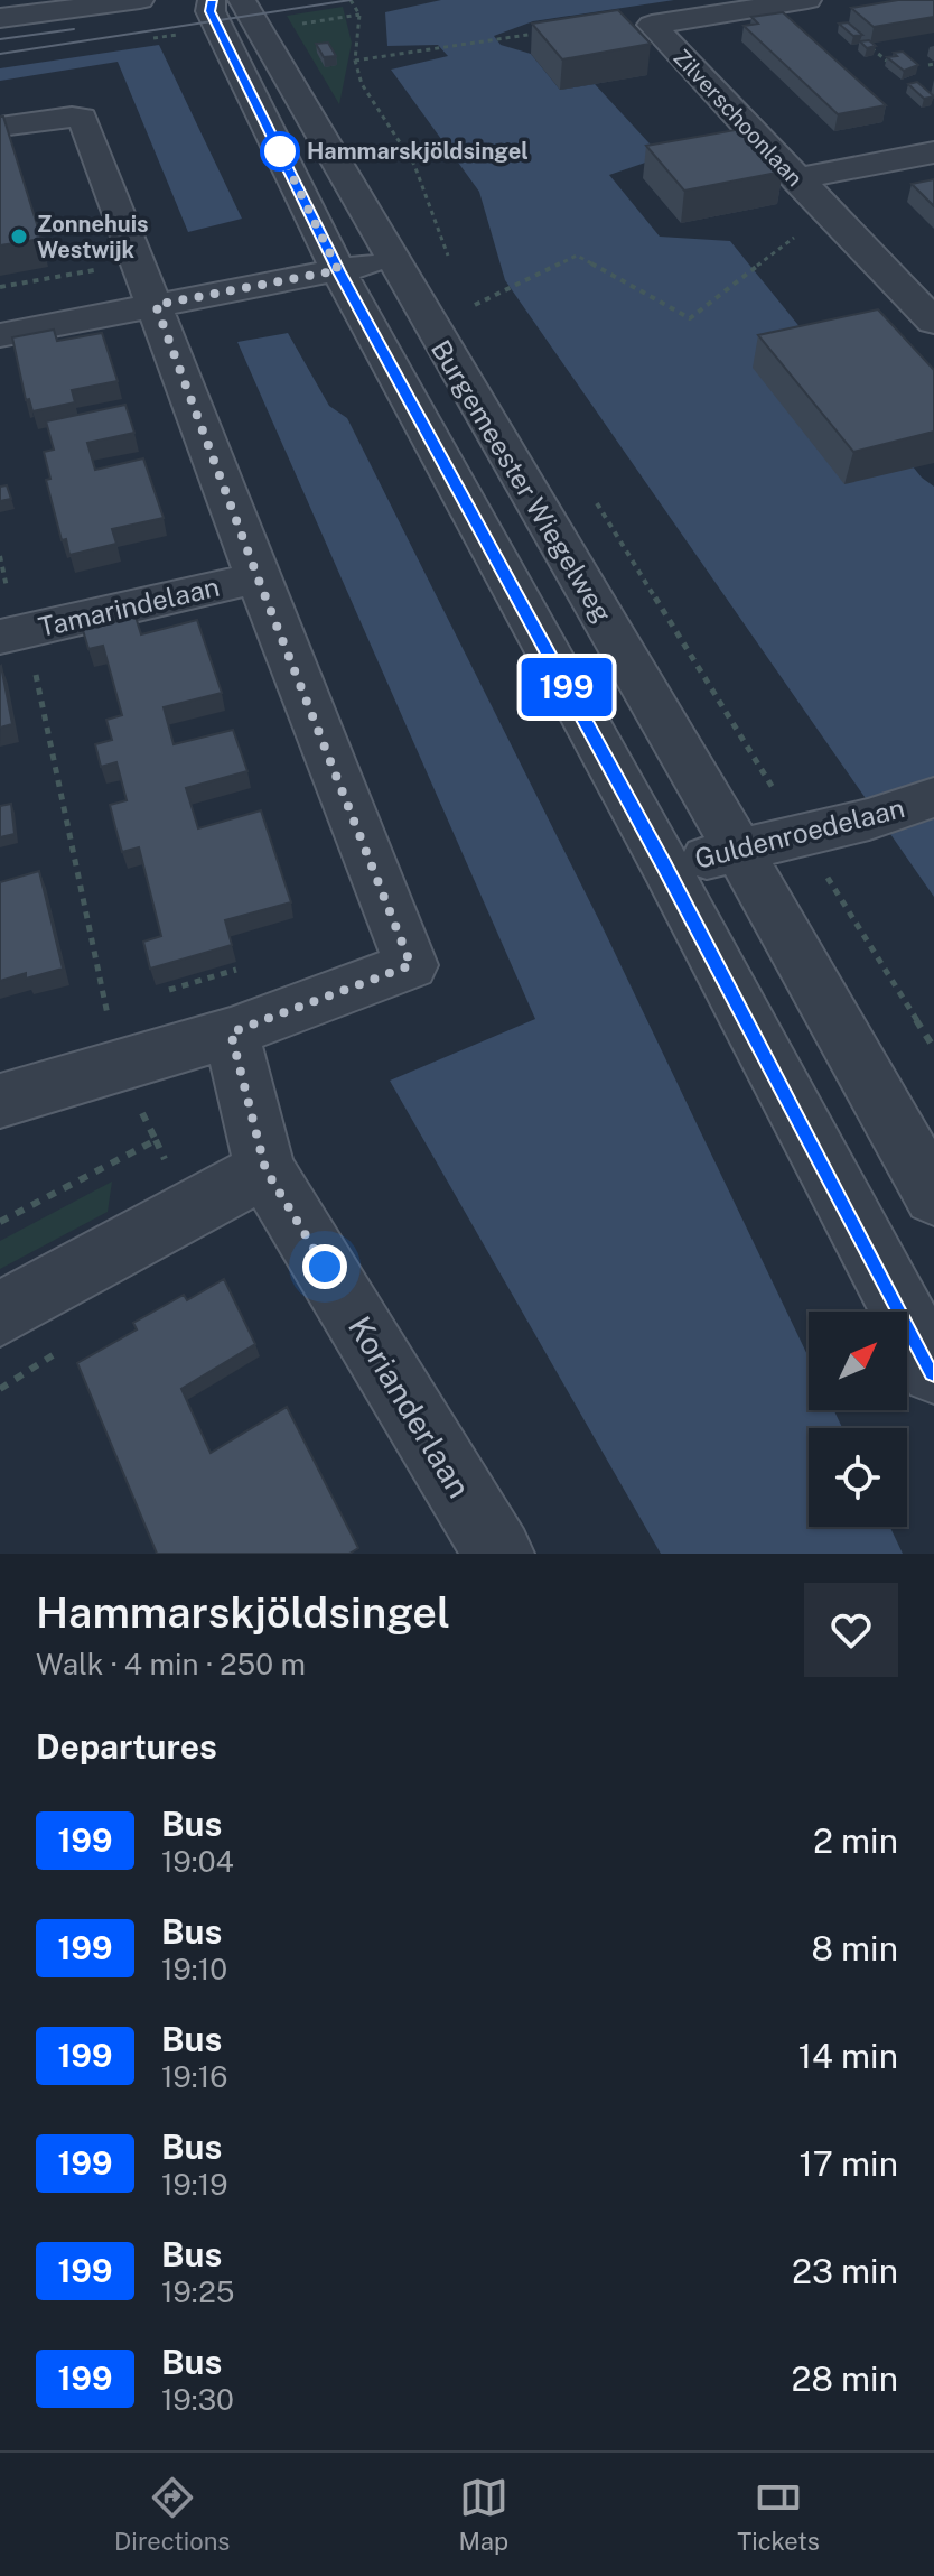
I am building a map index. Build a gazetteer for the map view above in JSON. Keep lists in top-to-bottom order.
{
  "streets": {
    "street": [
      "Zilverschoonlaan",
      "Burgemeester Wiegelweg",
      "Tamarindelaan",
      "Guldenroedelaan",
      "Korianderlaan"
    ]
  },
  "crossings": [
    ["Burgemeester Wiegelweg", "Guldenroedelaan"]
  ],
  "places": ["Hammarskjöldsingel", "Zonnehuis Westwijk"],
  "lines": ["bus line 199"],
  "north": "top right",
  "page": {
    "on_map": "199",
    "heading": [
      ["Hammarskjöldsingel", "Walk · 4 min · 250 m"],
      "Departures"
    ],
    "list": [
      {
        "mark": "199",
        "name": "Bus",
        "note": "19:04",
        "value": "2 min"
      },
      {
        "mark": "199",
        "name": "Bus",
        "note": "19:10",
        "value": "8 min"
      },
      {
        "mark": "199",
        "name": "Bus",
        "note": "19:16",
        "value": "14 min"
      },
      {
        "mark": "199",
        "name": "Bus",
        "note": "19:19",
        "value": "17 min"
      },
      {
        "mark": "199",
        "name": "Bus",
        "note": "19:25",
        "value": "23 min"
      },
      {
        "mark": "199",
        "name": "Bus",
        "note": "19:30",
        "value": "28 min"
      }
    ],
    "tabs": ["Directions", "Map", "Tickets"]
  }
}
